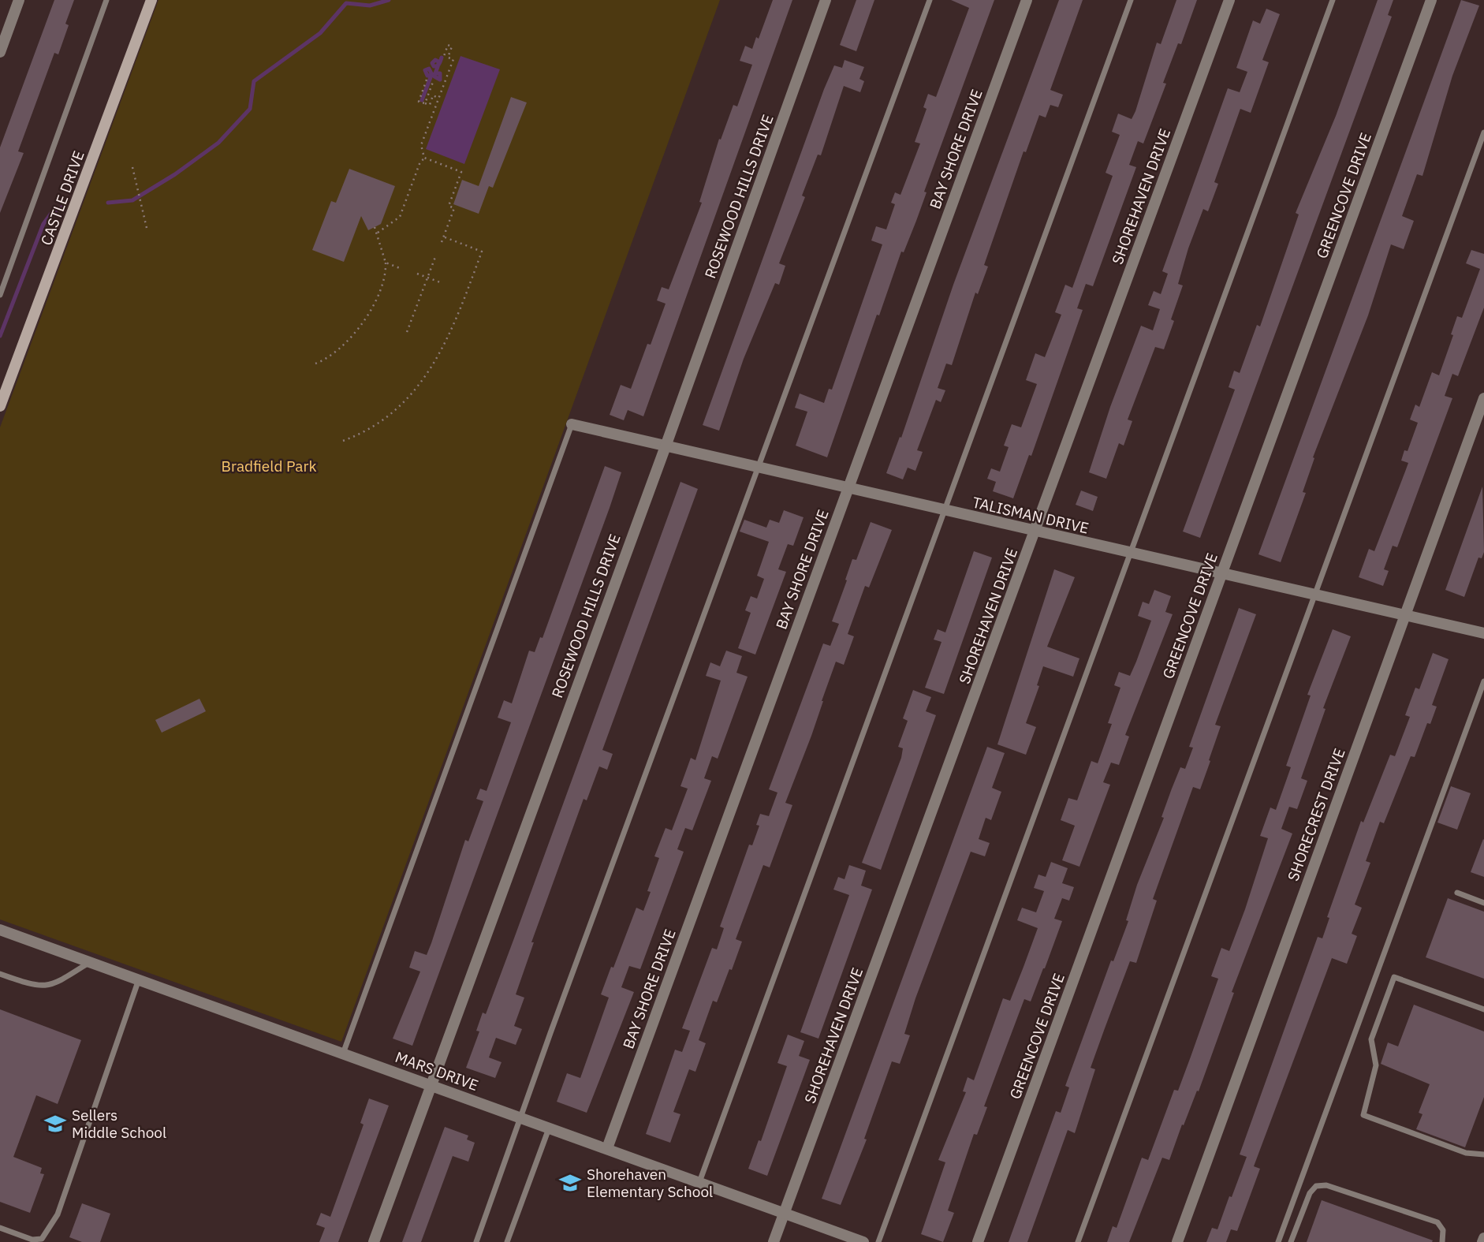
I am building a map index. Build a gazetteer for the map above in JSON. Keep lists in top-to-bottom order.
{
  "streets": {
    "main road": ["CASTLE DRIVE"],
    "street": [
      "BAY SHORE DRIVE",
      "GREENCOVE DRIVE",
      "ROSEWOOD HILLS DRIVE",
      "SHOREHAVEN DRIVE",
      "TALISMAN DRIVE",
      "SHORECREST DRIVE",
      "MARS DRIVE"
    ]
  },
  "crossings": [
    ["BAY SHORE DRIVE", "TALISMAN DRIVE"],
    ["BAY SHORE DRIVE", "MARS DRIVE"],
    ["GREENCOVE DRIVE", "TALISMAN DRIVE"],
    ["ROSEWOOD HILLS DRIVE", "TALISMAN DRIVE"],
    ["ROSEWOOD HILLS DRIVE", "MARS DRIVE"],
    ["SHOREHAVEN DRIVE", "TALISMAN DRIVE"],
    ["SHOREHAVEN DRIVE", "MARS DRIVE"],
    ["TALISMAN DRIVE", "SHORECREST DRIVE"]
  ],
  "parks": ["Bradfield Park"],
  "places": {
    "school or university": ["Sellers Middle School", "Shorehaven Elementary School"]
  }
}
